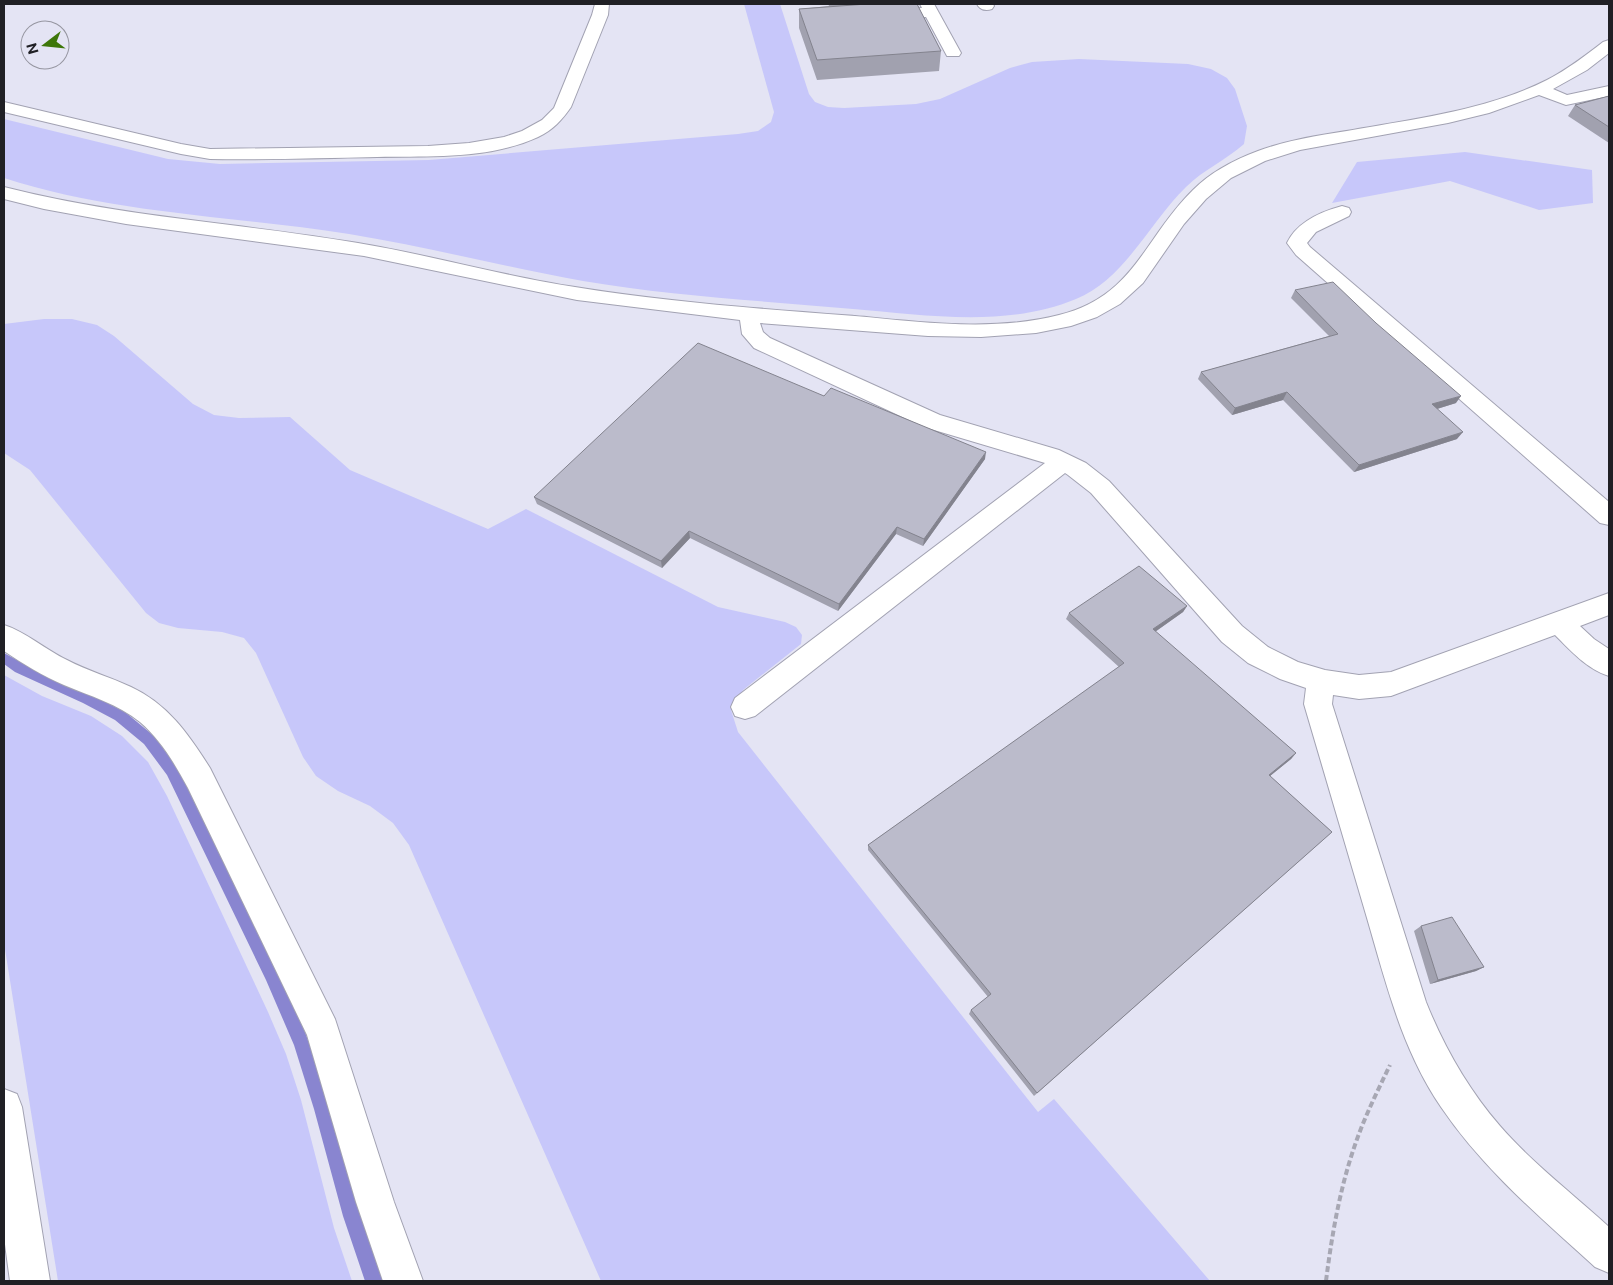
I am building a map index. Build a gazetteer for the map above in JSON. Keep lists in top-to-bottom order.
{
  "north": "left"
}
